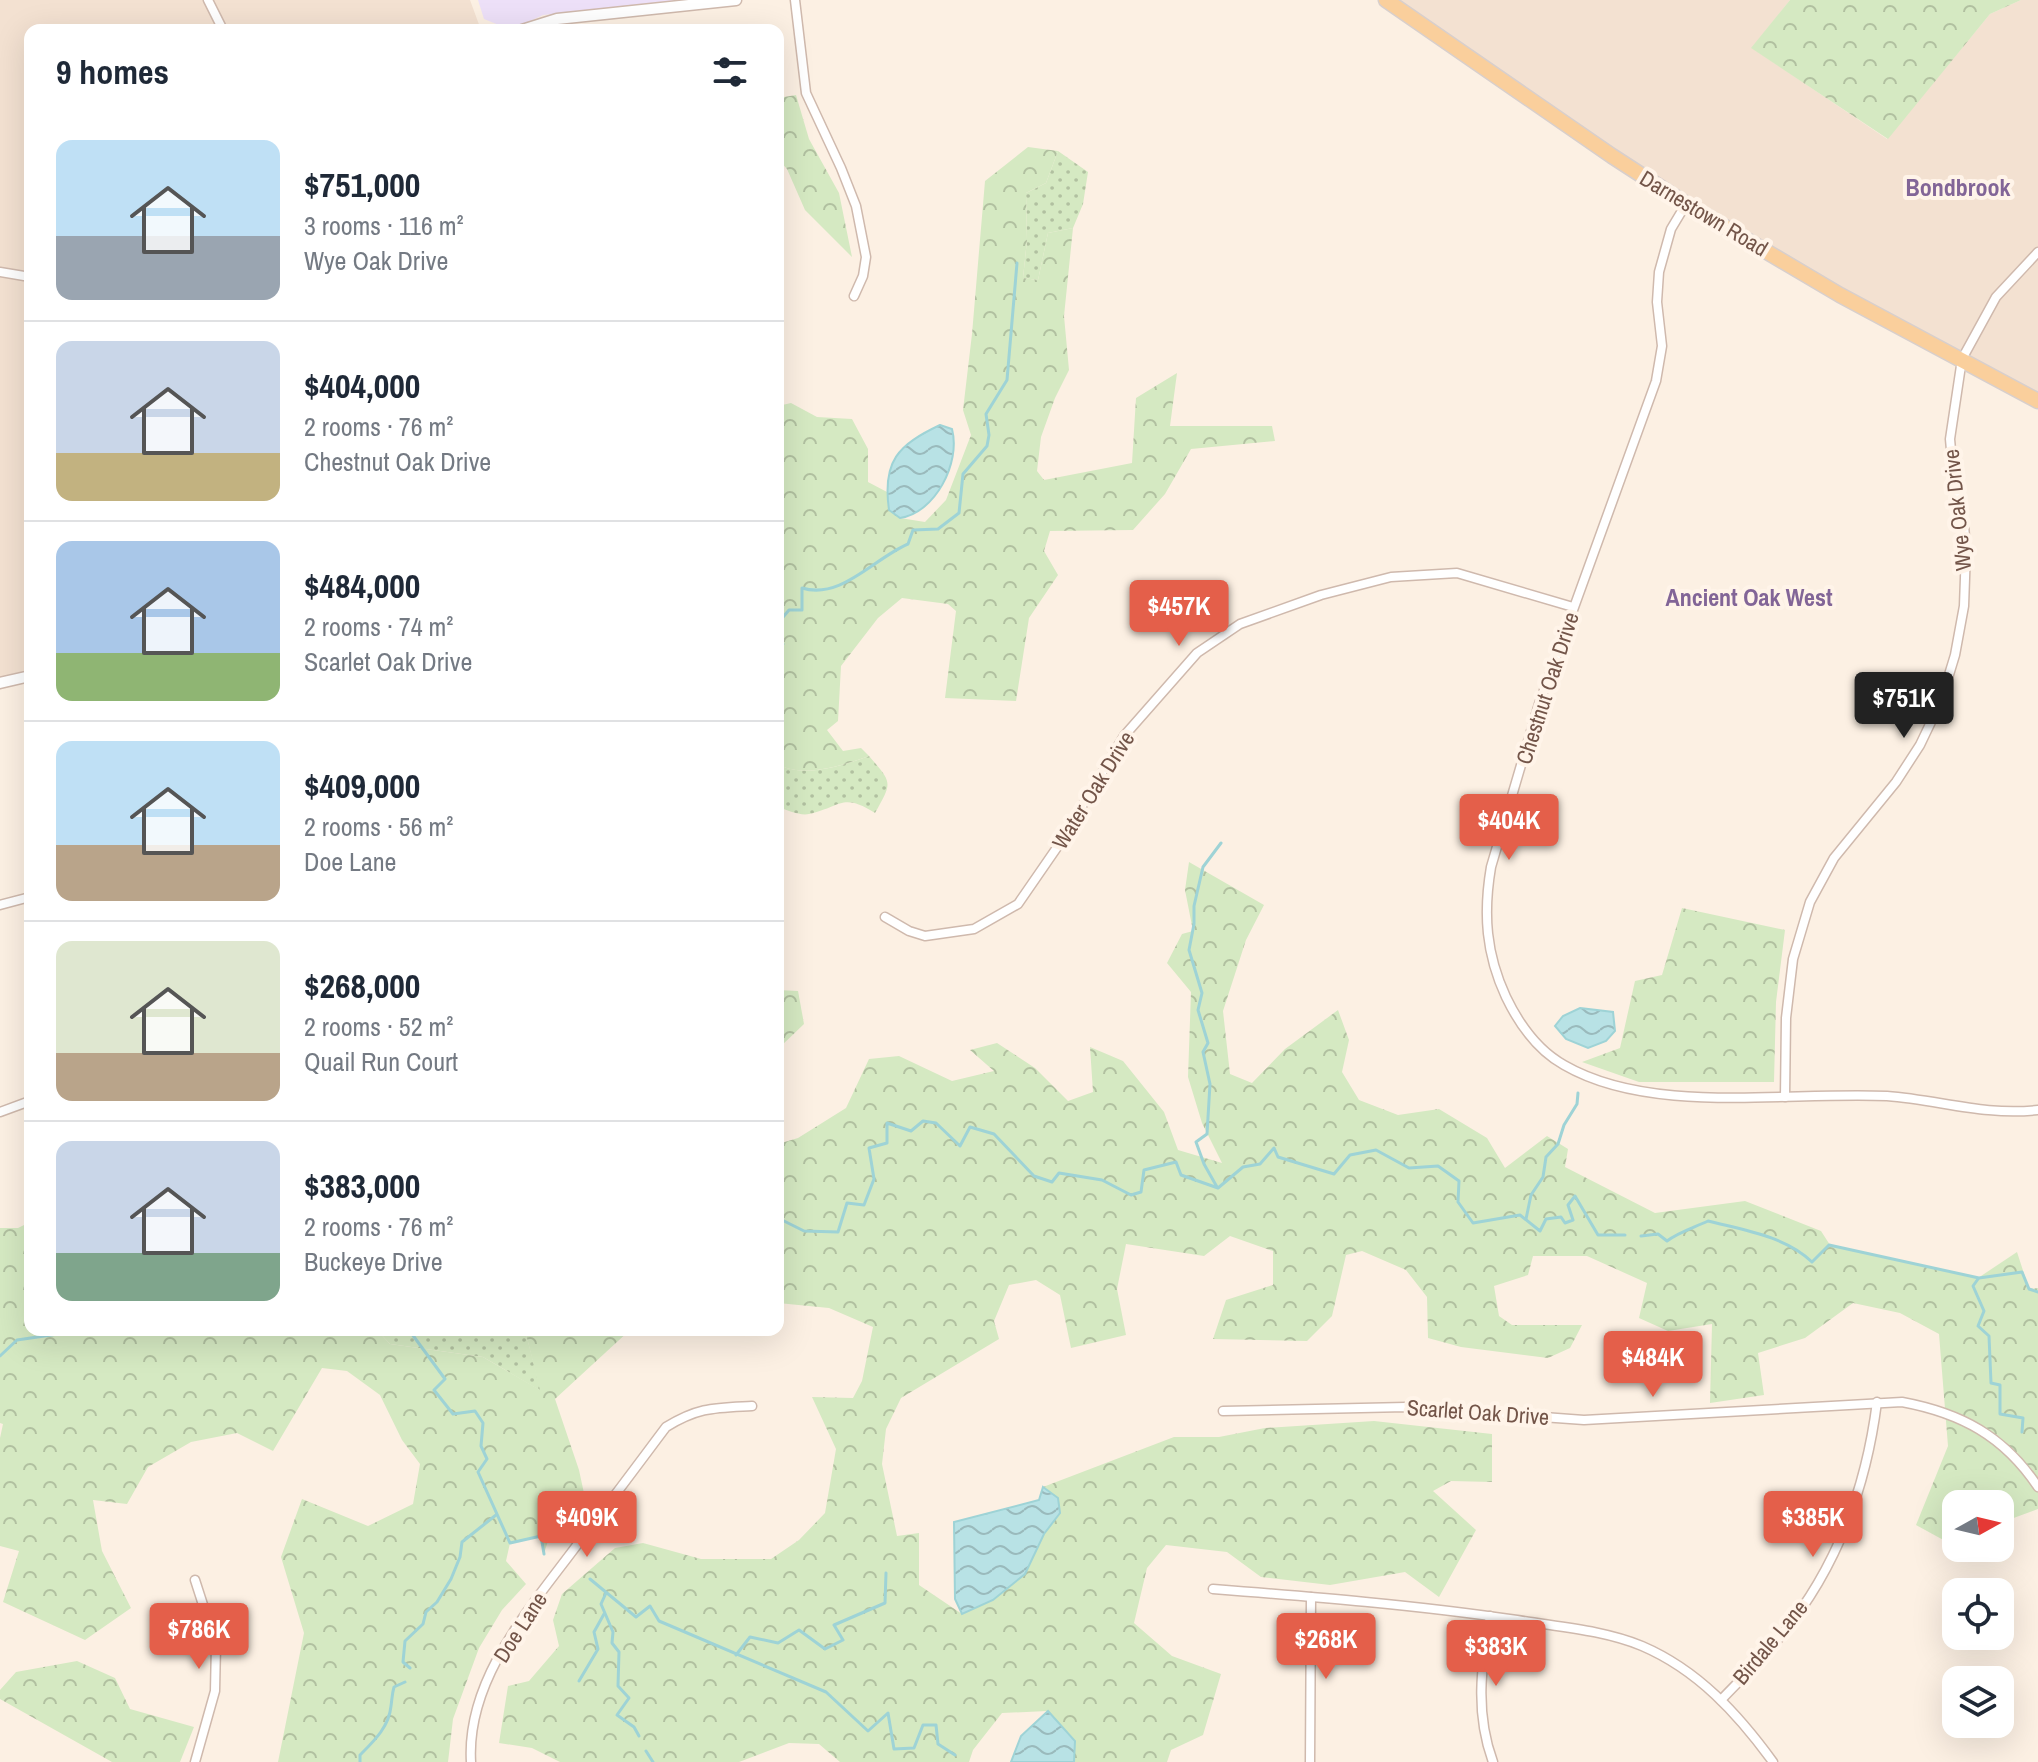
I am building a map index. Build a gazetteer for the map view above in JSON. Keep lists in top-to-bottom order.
{
  "streets": {
    "main road": ["Darnestown Road"],
    "street": [
      "Wye Oak Drive",
      "Chestnut Oak Drive",
      "Water Oak Drive",
      "Scarlet Oak Drive",
      "Doe Lane",
      "Birdale Lane"
    ]
  },
  "crossings": [
    ["Darnestown Road", "Wye Oak Drive"],
    ["Darnestown Road", "Chestnut Oak Drive"],
    ["Wye Oak Drive", "Chestnut Oak Drive"],
    ["Chestnut Oak Drive", "Water Oak Drive"],
    ["Scarlet Oak Drive", "Birdale Lane"]
  ],
  "districts": ["Bondbrook", "Ancient Oak West"],
  "north": "right",
  "page": {
    "heading": "9 homes",
    "list": [
      {
        "name": "$751,000",
        "note": "3 rooms · 116 m² · Wye Oak Drive"
      },
      {
        "name": "$404,000",
        "note": "2 rooms · 76 m² · Chestnut Oak Drive"
      },
      {
        "name": "$484,000",
        "note": "2 rooms · 74 m² · Scarlet Oak Drive"
      },
      {
        "name": "$409,000",
        "note": "2 rooms · 56 m² · Doe Lane"
      },
      {
        "name": "$268,000",
        "note": "2 rooms · 52 m² · Quail Run Court"
      },
      {
        "name": "$383,000",
        "note": "2 rooms · 76 m² · Buckeye Drive"
      }
    ],
    "price": [
      "$457K",
      "$751K",
      "$404K",
      "$484K",
      "$409K",
      "$385K",
      "$786K",
      "$268K",
      "$383K"
    ]
  }
}
